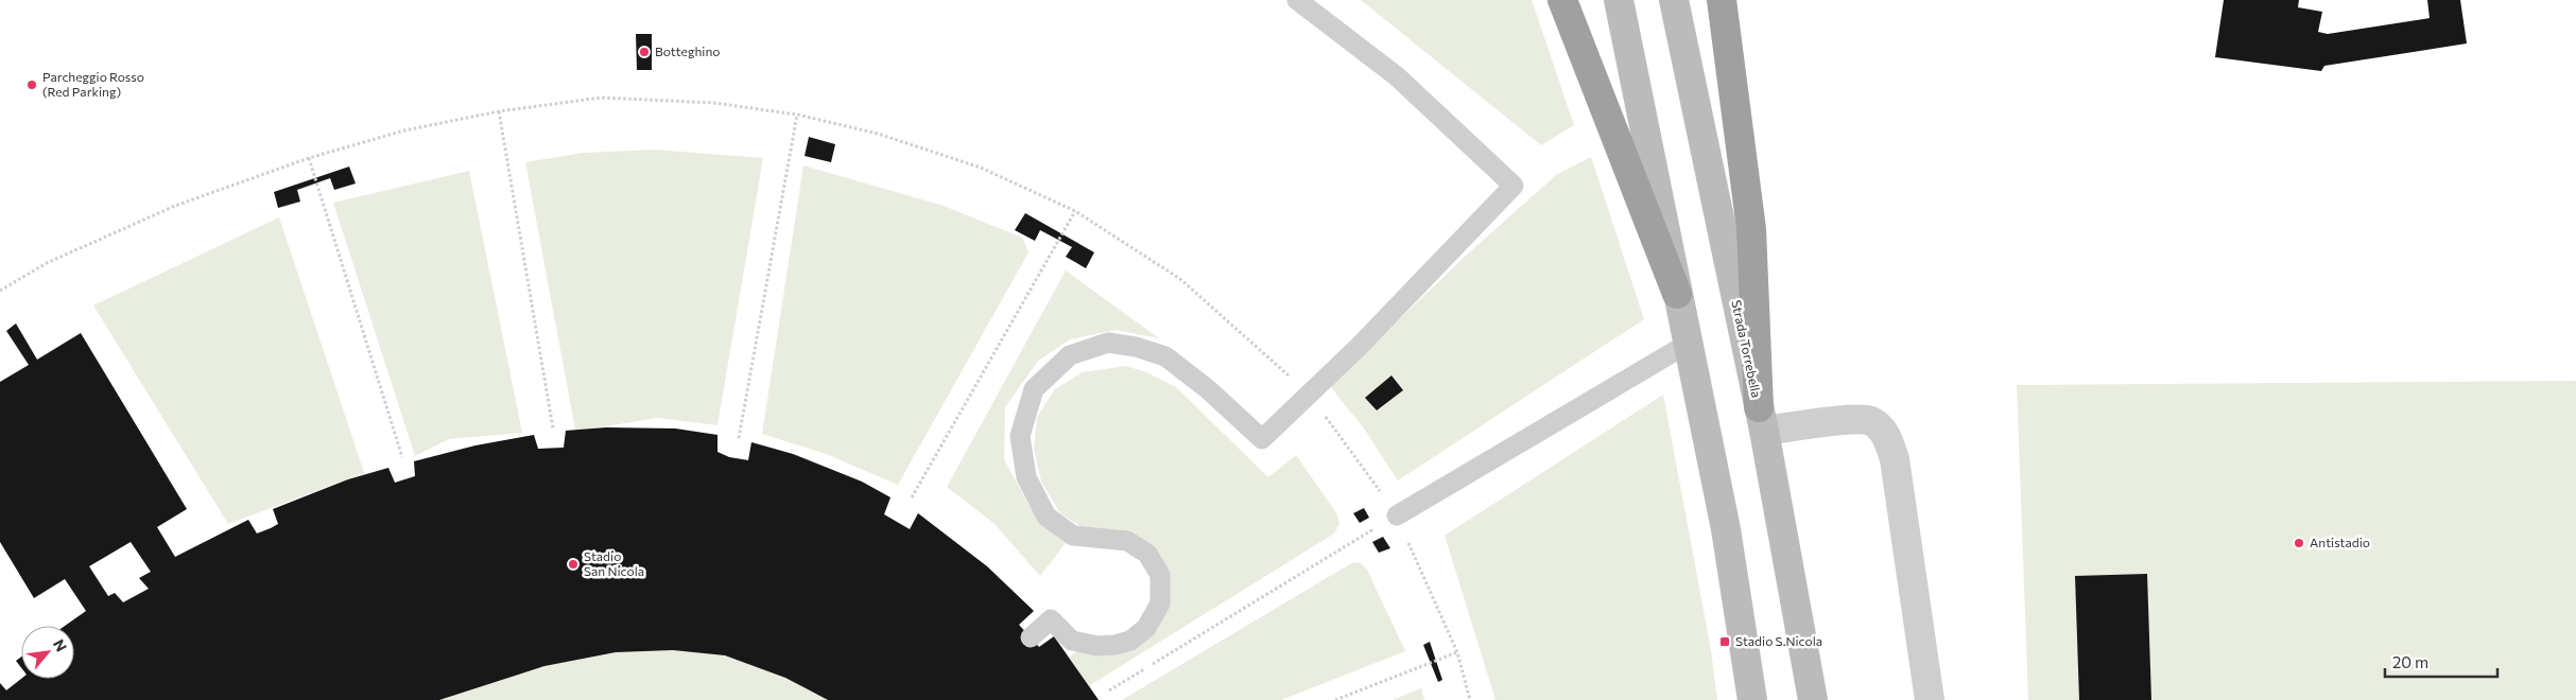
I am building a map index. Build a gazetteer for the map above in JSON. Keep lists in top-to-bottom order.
{
  "streets": {
    "main road": ["Strada Torrebella"]
  },
  "places": {
    "other": [
      "Botteghino",
      "Parcheggio Rosso (Red Parking)",
      "Antistadio",
      "Stadio San Nicola"
    ],
    "transit": ["Stadio S.Nicola"]
  },
  "scale_bar": "20 m",
  "north": "top right"
}
